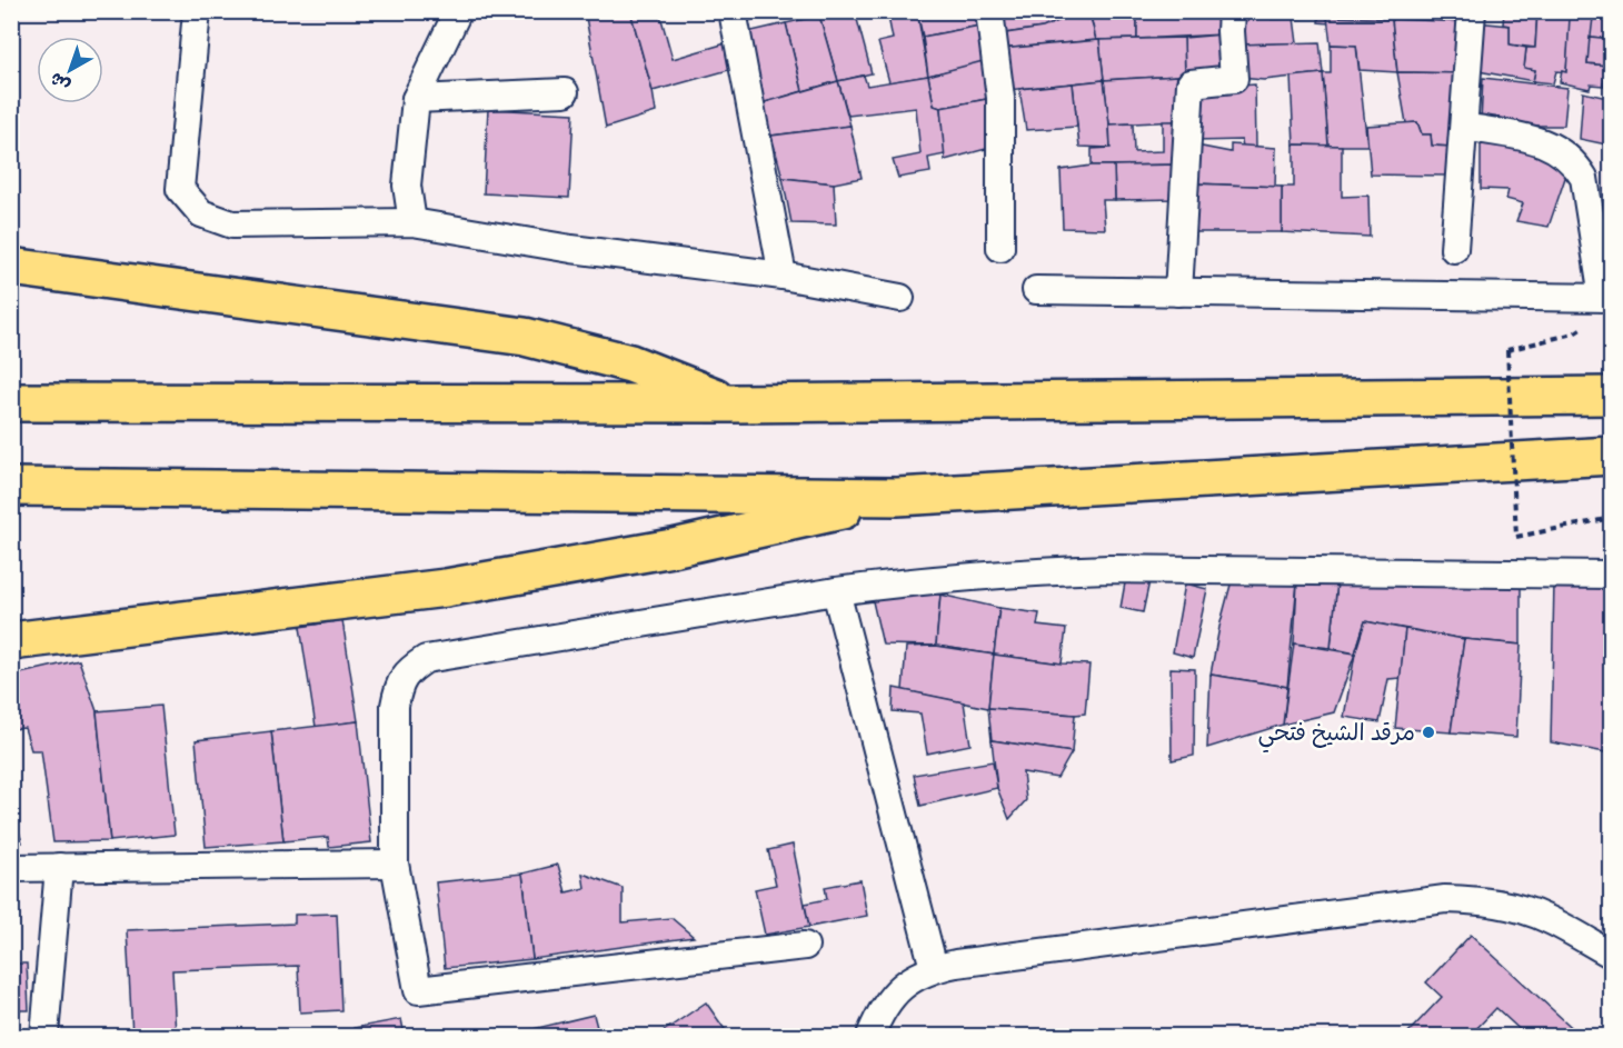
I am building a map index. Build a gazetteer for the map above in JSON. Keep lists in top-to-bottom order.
{
  "places": ["مرقد الشيخ فتحي"],
  "north": "bottom left"
}
